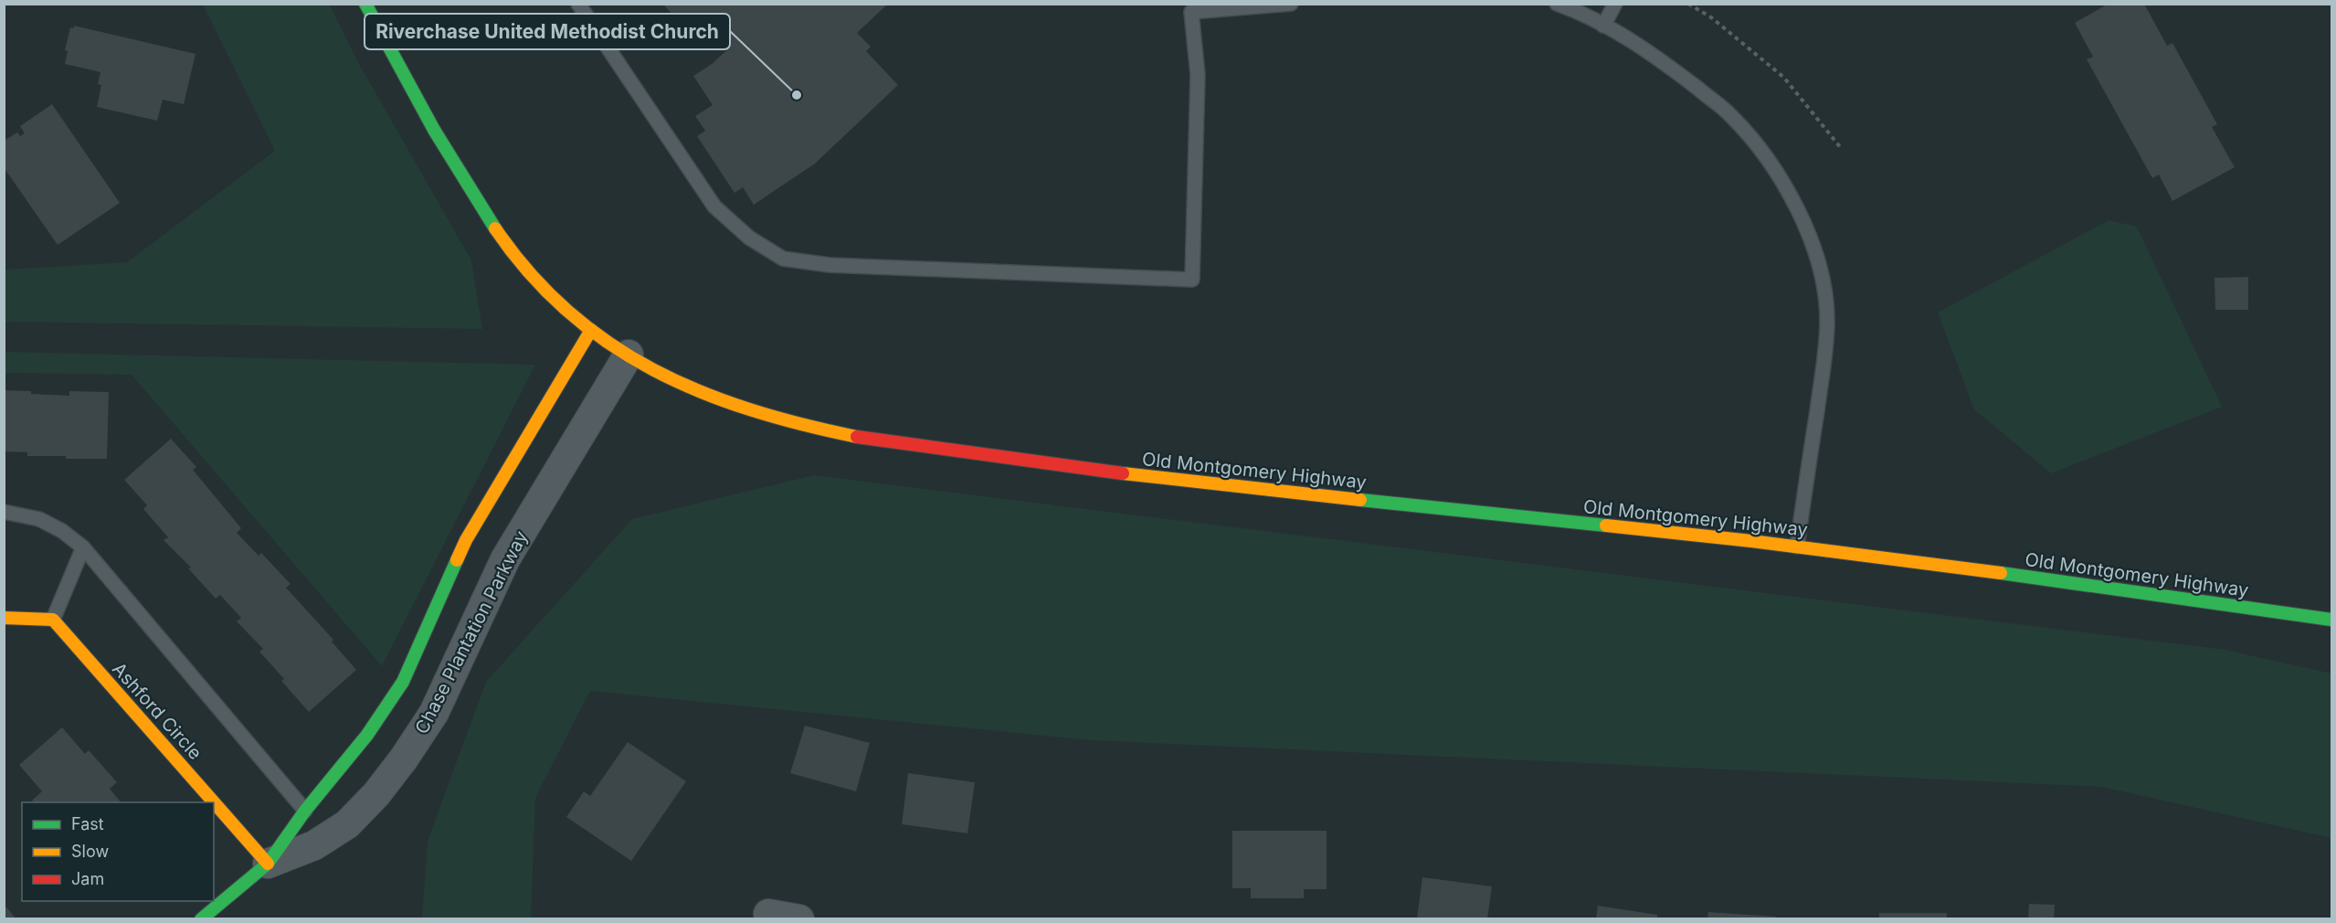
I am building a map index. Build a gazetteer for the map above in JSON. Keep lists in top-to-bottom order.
{
  "streets": {
    "street": ["Old Montgomery Highway", "Chase Plantation Parkway", "Ashford Circle"]
  },
  "crossings": [
    ["Old Montgomery Highway", "Chase Plantation Parkway"],
    ["Chase Plantation Parkway", "Ashford Circle"]
  ],
  "places": ["Riverchase United Methodist Church"],
  "legend": ["Fast", "Slow", "Jam"]
}
